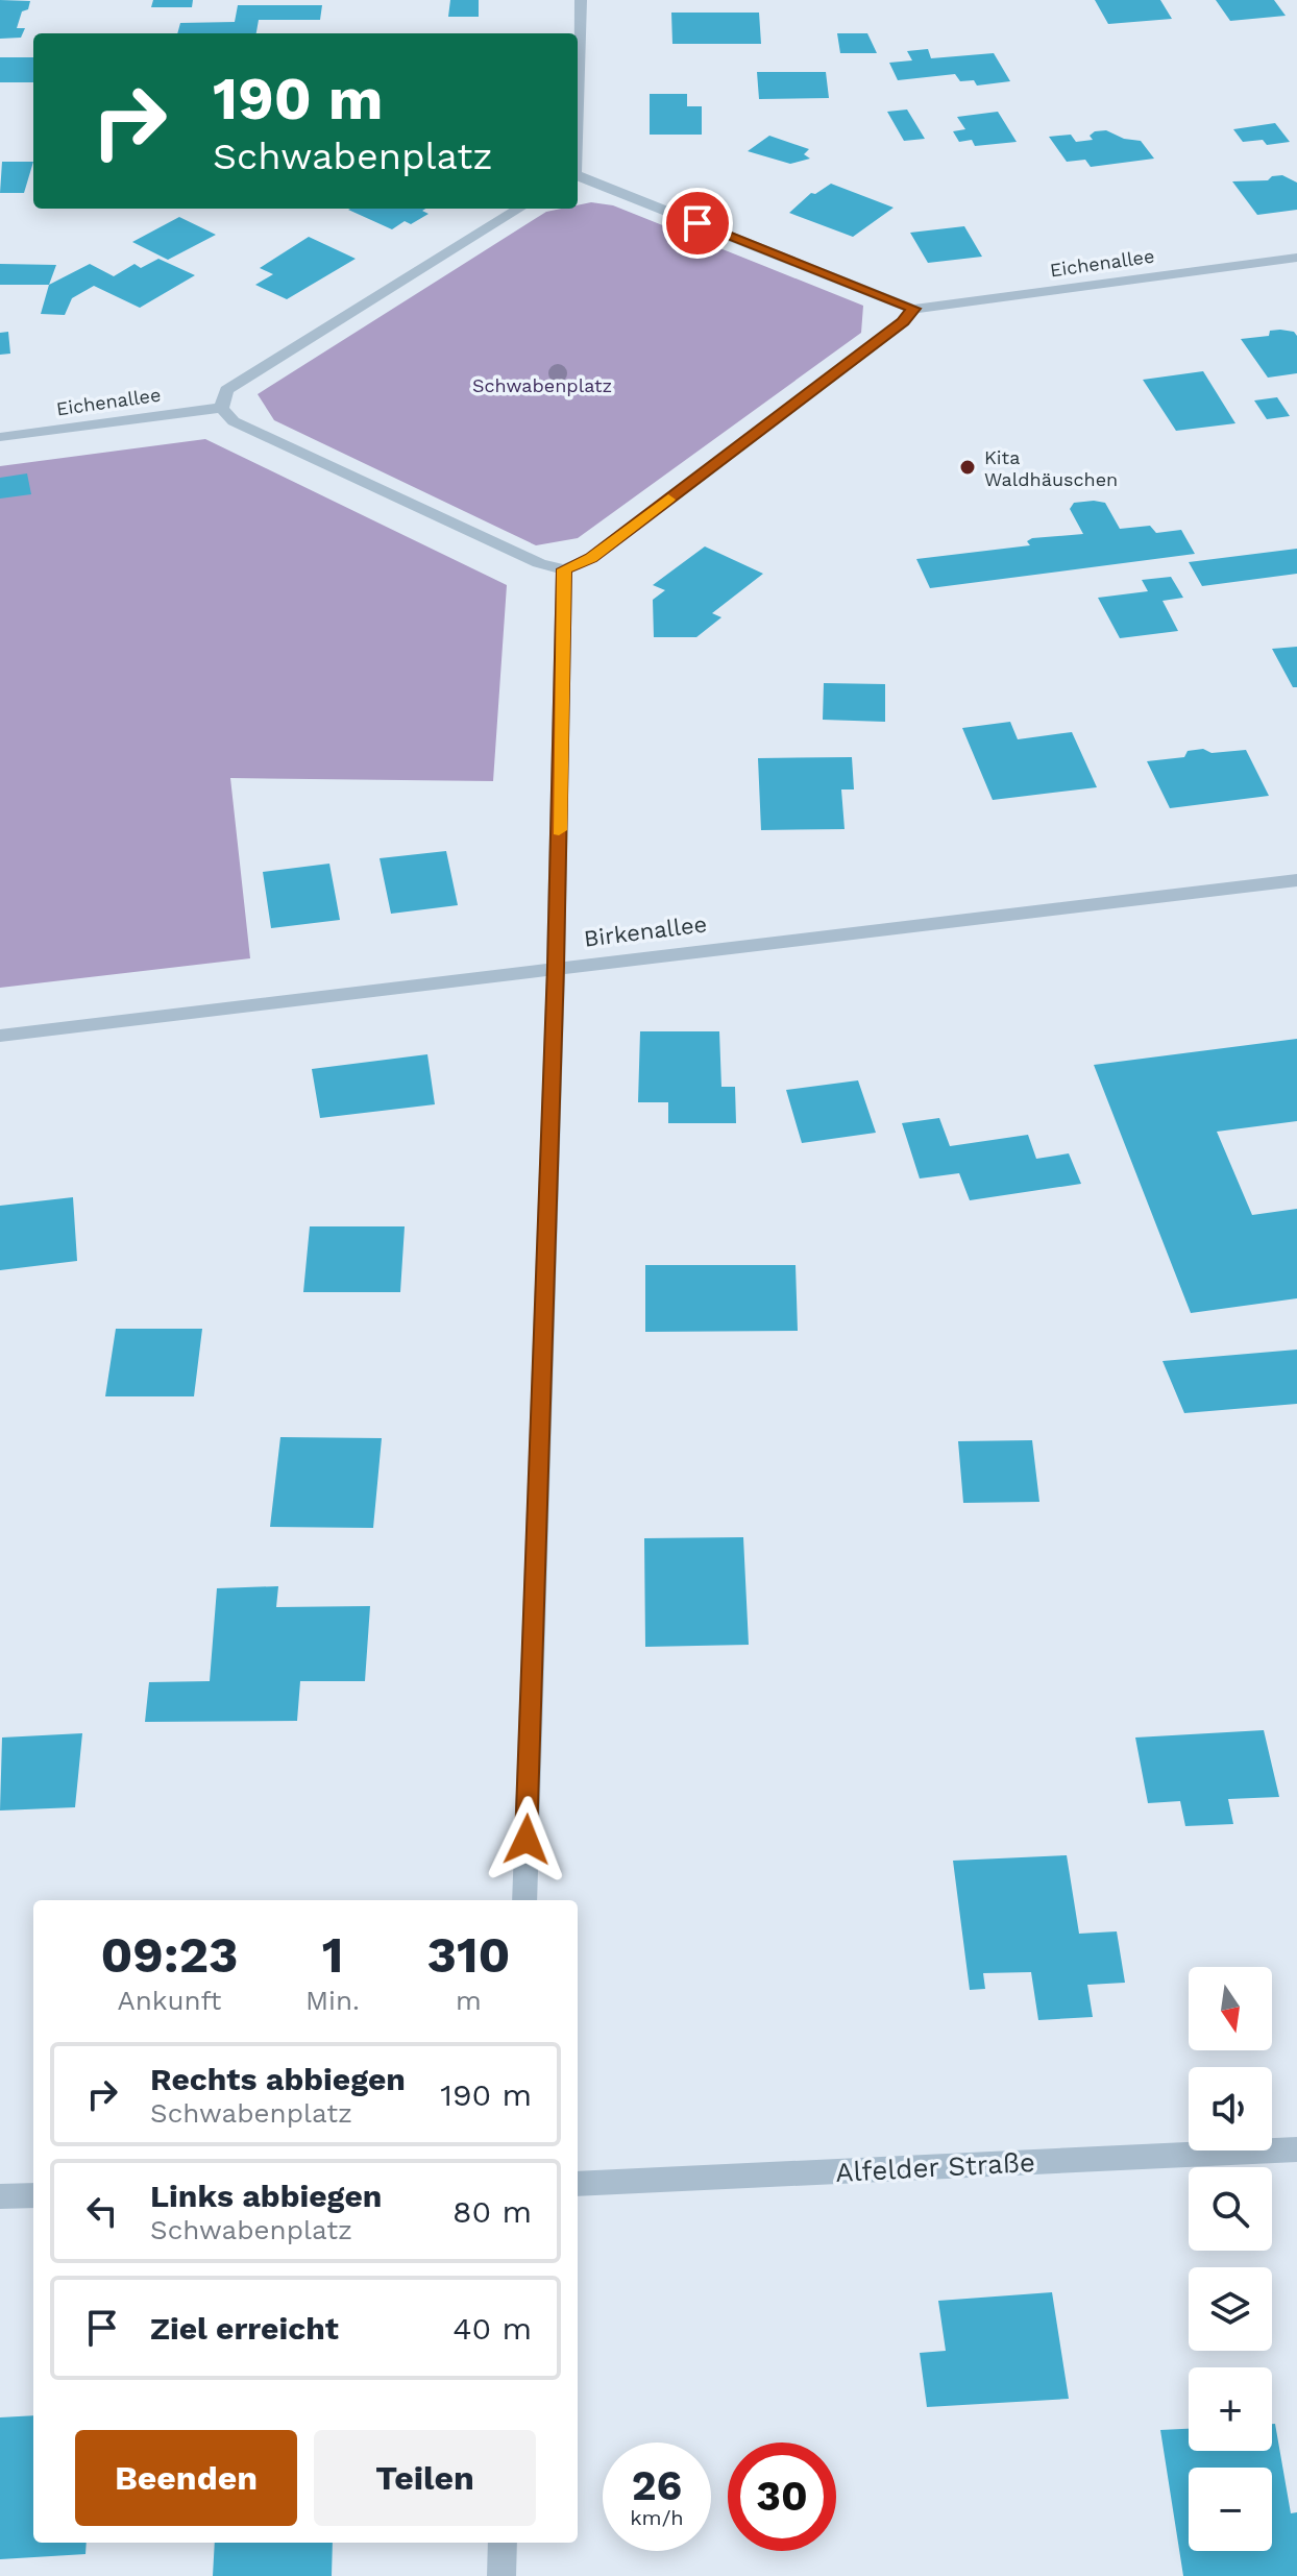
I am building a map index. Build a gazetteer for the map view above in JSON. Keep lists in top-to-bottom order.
{
  "streets": {
    "street": ["Eichenallee", "Birkenallee", "Alfelder Straße"]
  },
  "parks": ["Schwabenplatz"],
  "places": ["Kita Waldhäuschen"],
  "north": "bottom",
  "page": {
    "turn": ["190 m", "Schwabenplatz"],
    "eta": [
      "09:23",
      "Ankunft",
      "1",
      "Min.",
      "310",
      "m"
    ],
    "map_buttons": ["+", "−"],
    "list": [
      {
        "name": "Rechts abbiegen",
        "note": "Schwabenplatz",
        "value": "190 m"
      },
      {
        "name": "Links abbiegen",
        "note": "Schwabenplatz",
        "value": "80 m"
      },
      {
        "name": "Ziel erreicht",
        "value": "40 m"
      }
    ],
    "buttons": ["Beenden", "Teilen"],
    "speed": "26 km/h",
    "limit": "30"
  }
}
